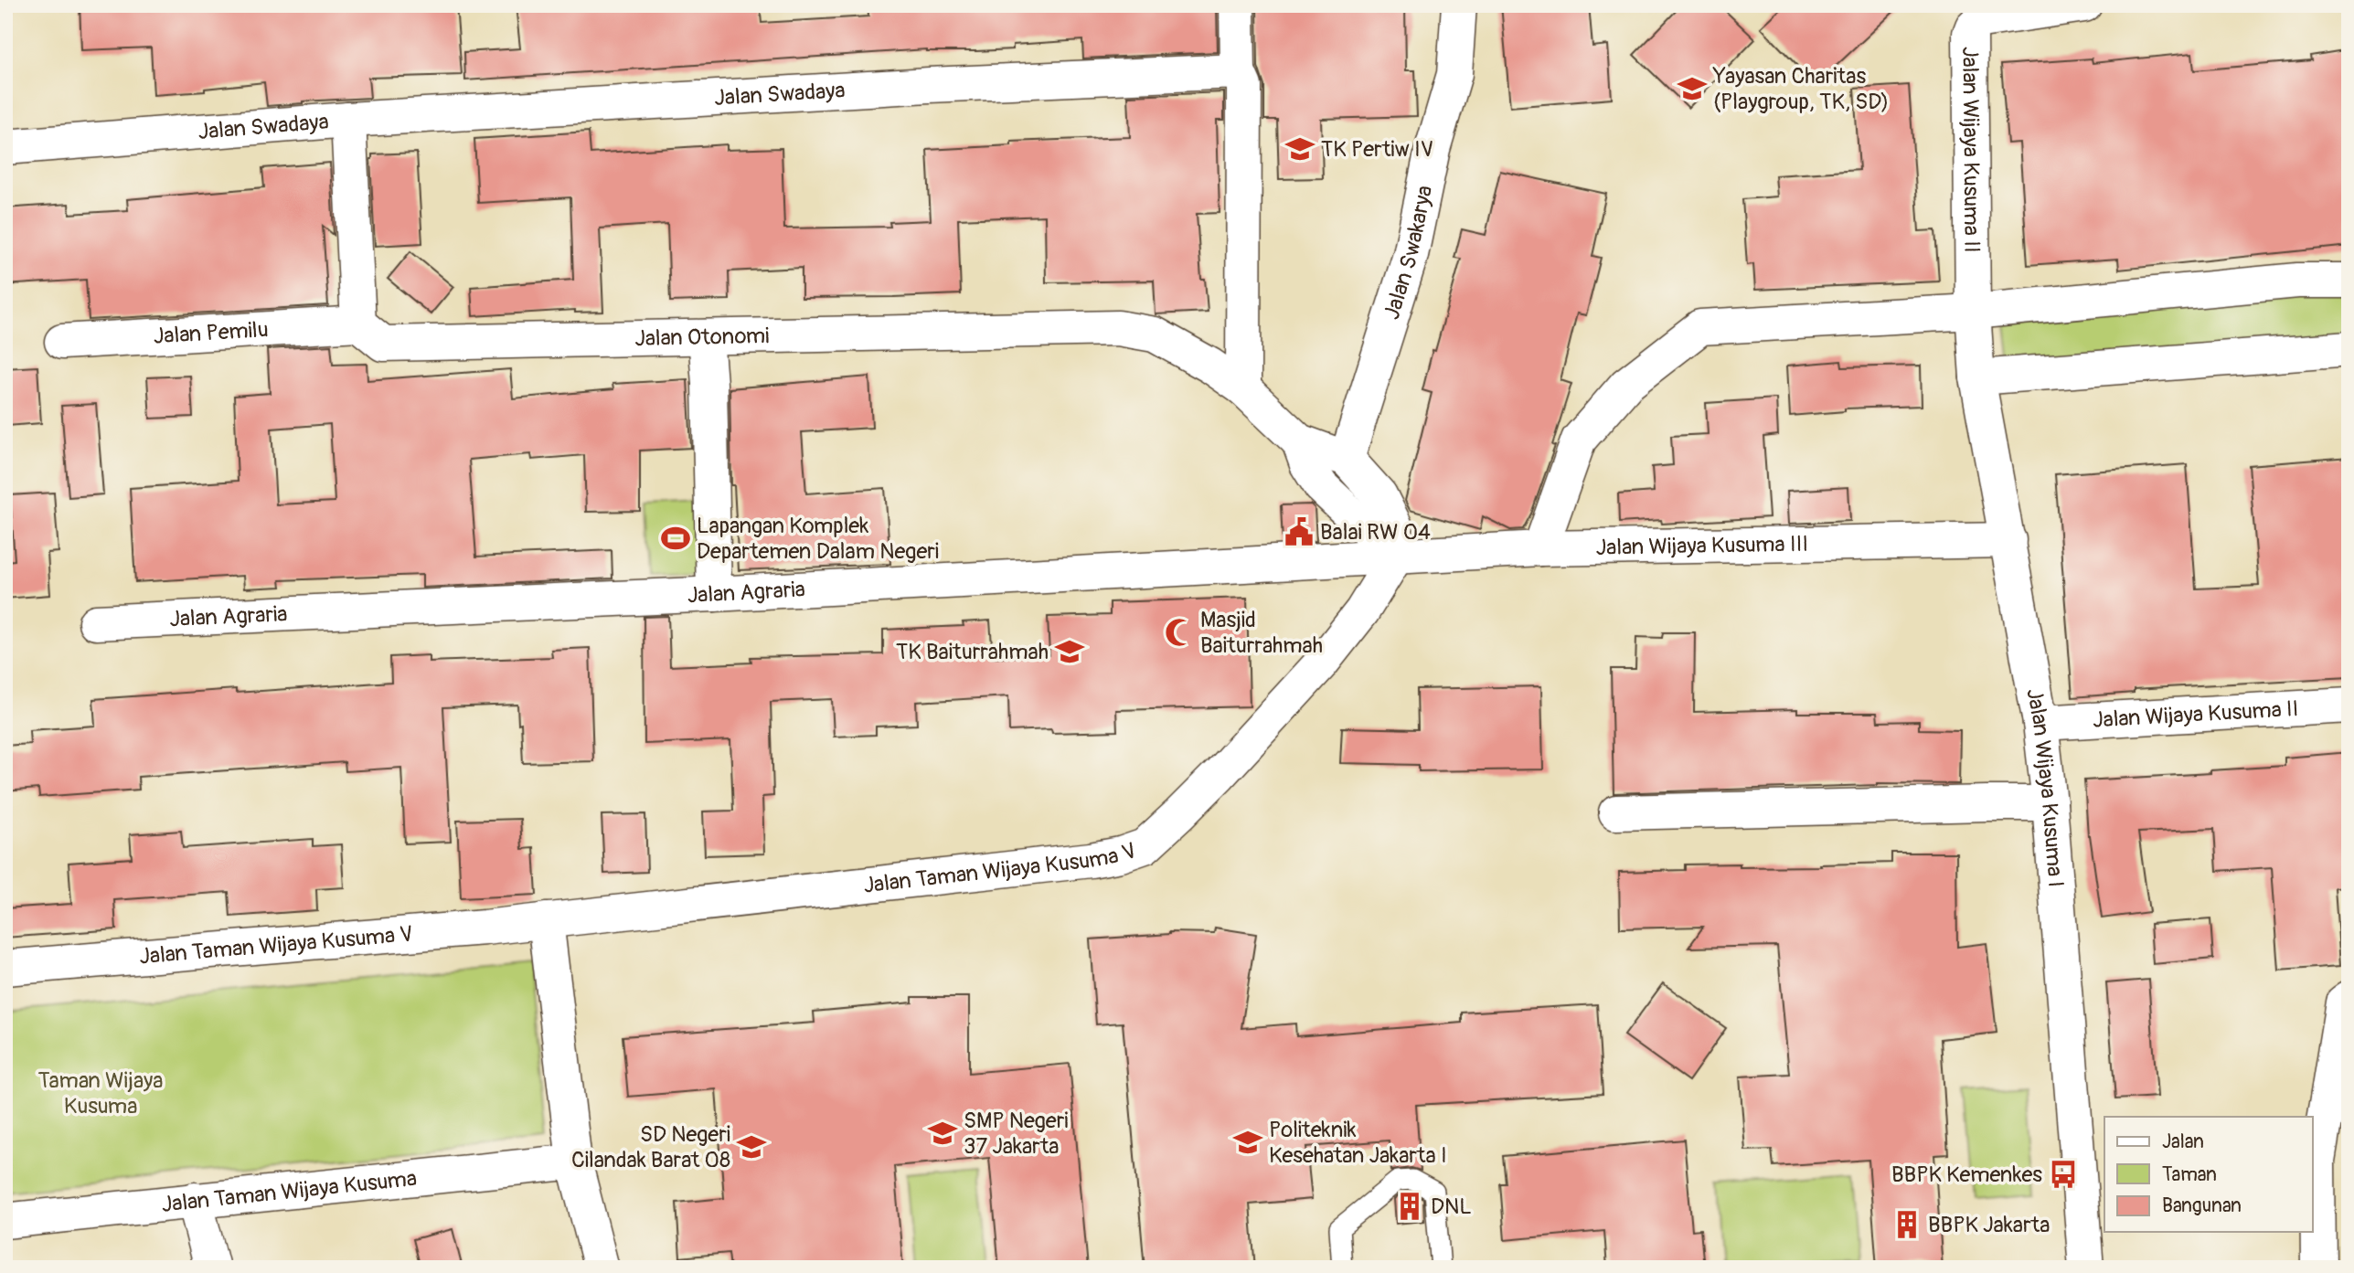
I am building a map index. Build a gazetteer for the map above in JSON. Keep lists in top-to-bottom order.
{
  "streets": {
    "street": [
      "Jalan Swadaya",
      "Jalan Wijaya Kusuma II",
      "Jalan Swakarya",
      "Jalan Pemilu",
      "Jalan Otonomi",
      "Jalan Wijaya Kusuma III",
      "Jalan Agraria",
      "Jalan Wijaya Kusuma I",
      "Jalan Taman Wijaya Kusuma V",
      "Jalan Taman Wijaya Kusuma"
    ]
  },
  "crossings": [
    ["Jalan Wijaya Kusuma II", "Jalan Wijaya Kusuma I"],
    ["Jalan Pemilu", "Jalan Otonomi"],
    ["Jalan Wijaya Kusuma III", "Jalan Agraria"],
    ["Jalan Wijaya Kusuma III", "Jalan Wijaya Kusuma I"],
    ["Jalan Wijaya Kusuma III", "Jalan Taman Wijaya Kusuma V"],
    ["Jalan Agraria", "Jalan Taman Wijaya Kusuma V"]
  ],
  "parks": ["Taman Wijaya Kusuma"],
  "places": {
    "school or university": [
      "Yayasan Charitas (Playgroup, TK, SD)",
      "TK Pertiw IV",
      "TK Baiturrahmah",
      "SMP Negeri 37 Jakarta",
      "Politeknik Kesehatan Jakarta I",
      "SD Negeri Cilandak Barat 08"
    ],
    "public building": ["Balai RW 04"],
    "sports": ["Lapangan Komplek Departemen Dalam Negeri"],
    "mosque": ["Masjid Baiturrahmah"],
    "bus stop": ["BBPK Kemenkes"],
    "building": ["DNL", "BBPK Jakarta"]
  },
  "legend": ["Jalan", "Taman", "Bangunan"]
}
